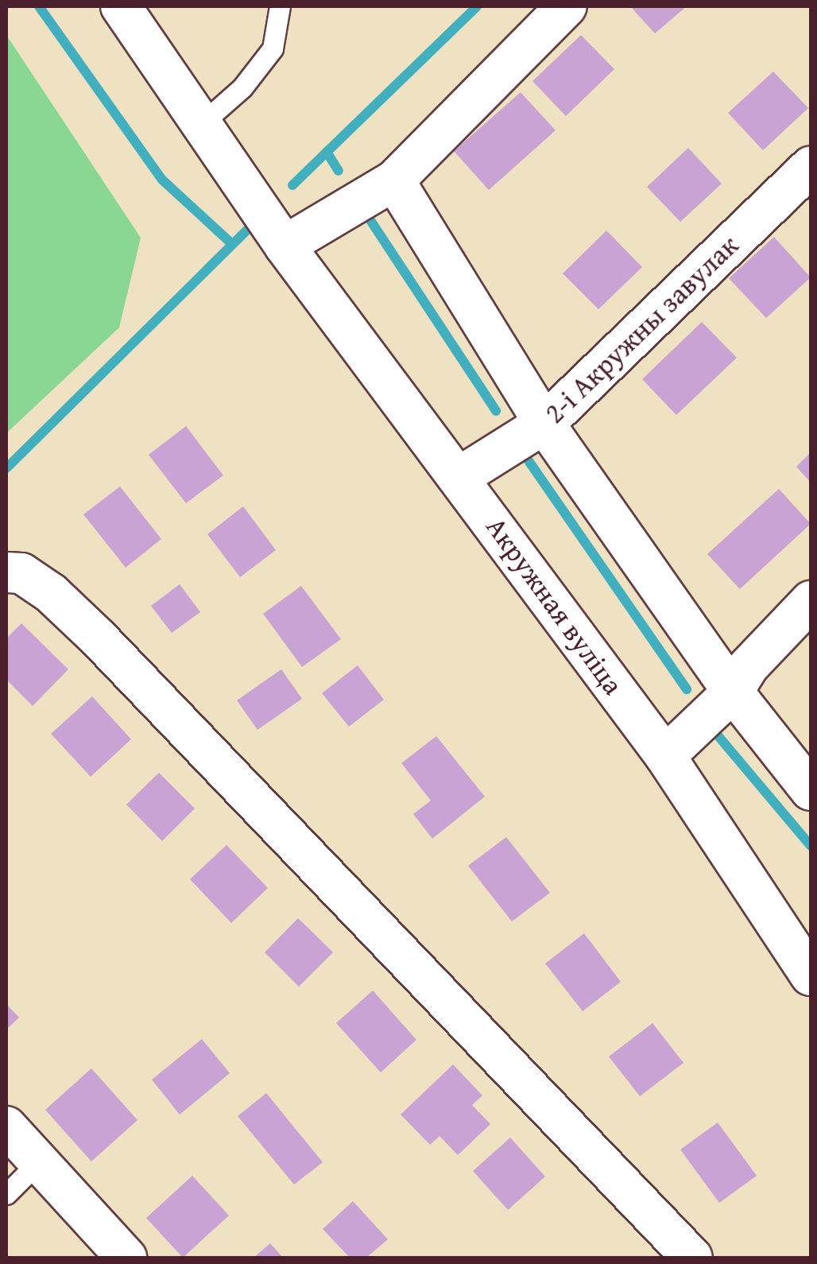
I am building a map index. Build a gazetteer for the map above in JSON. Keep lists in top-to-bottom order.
{
  "streets": {
    "street": ["2-і Акружны завулак", "Акружная вуліца"]
  },
  "crossings": [
    ["2-і Акружны завулак", "Акружная вуліца"]
  ]
}
